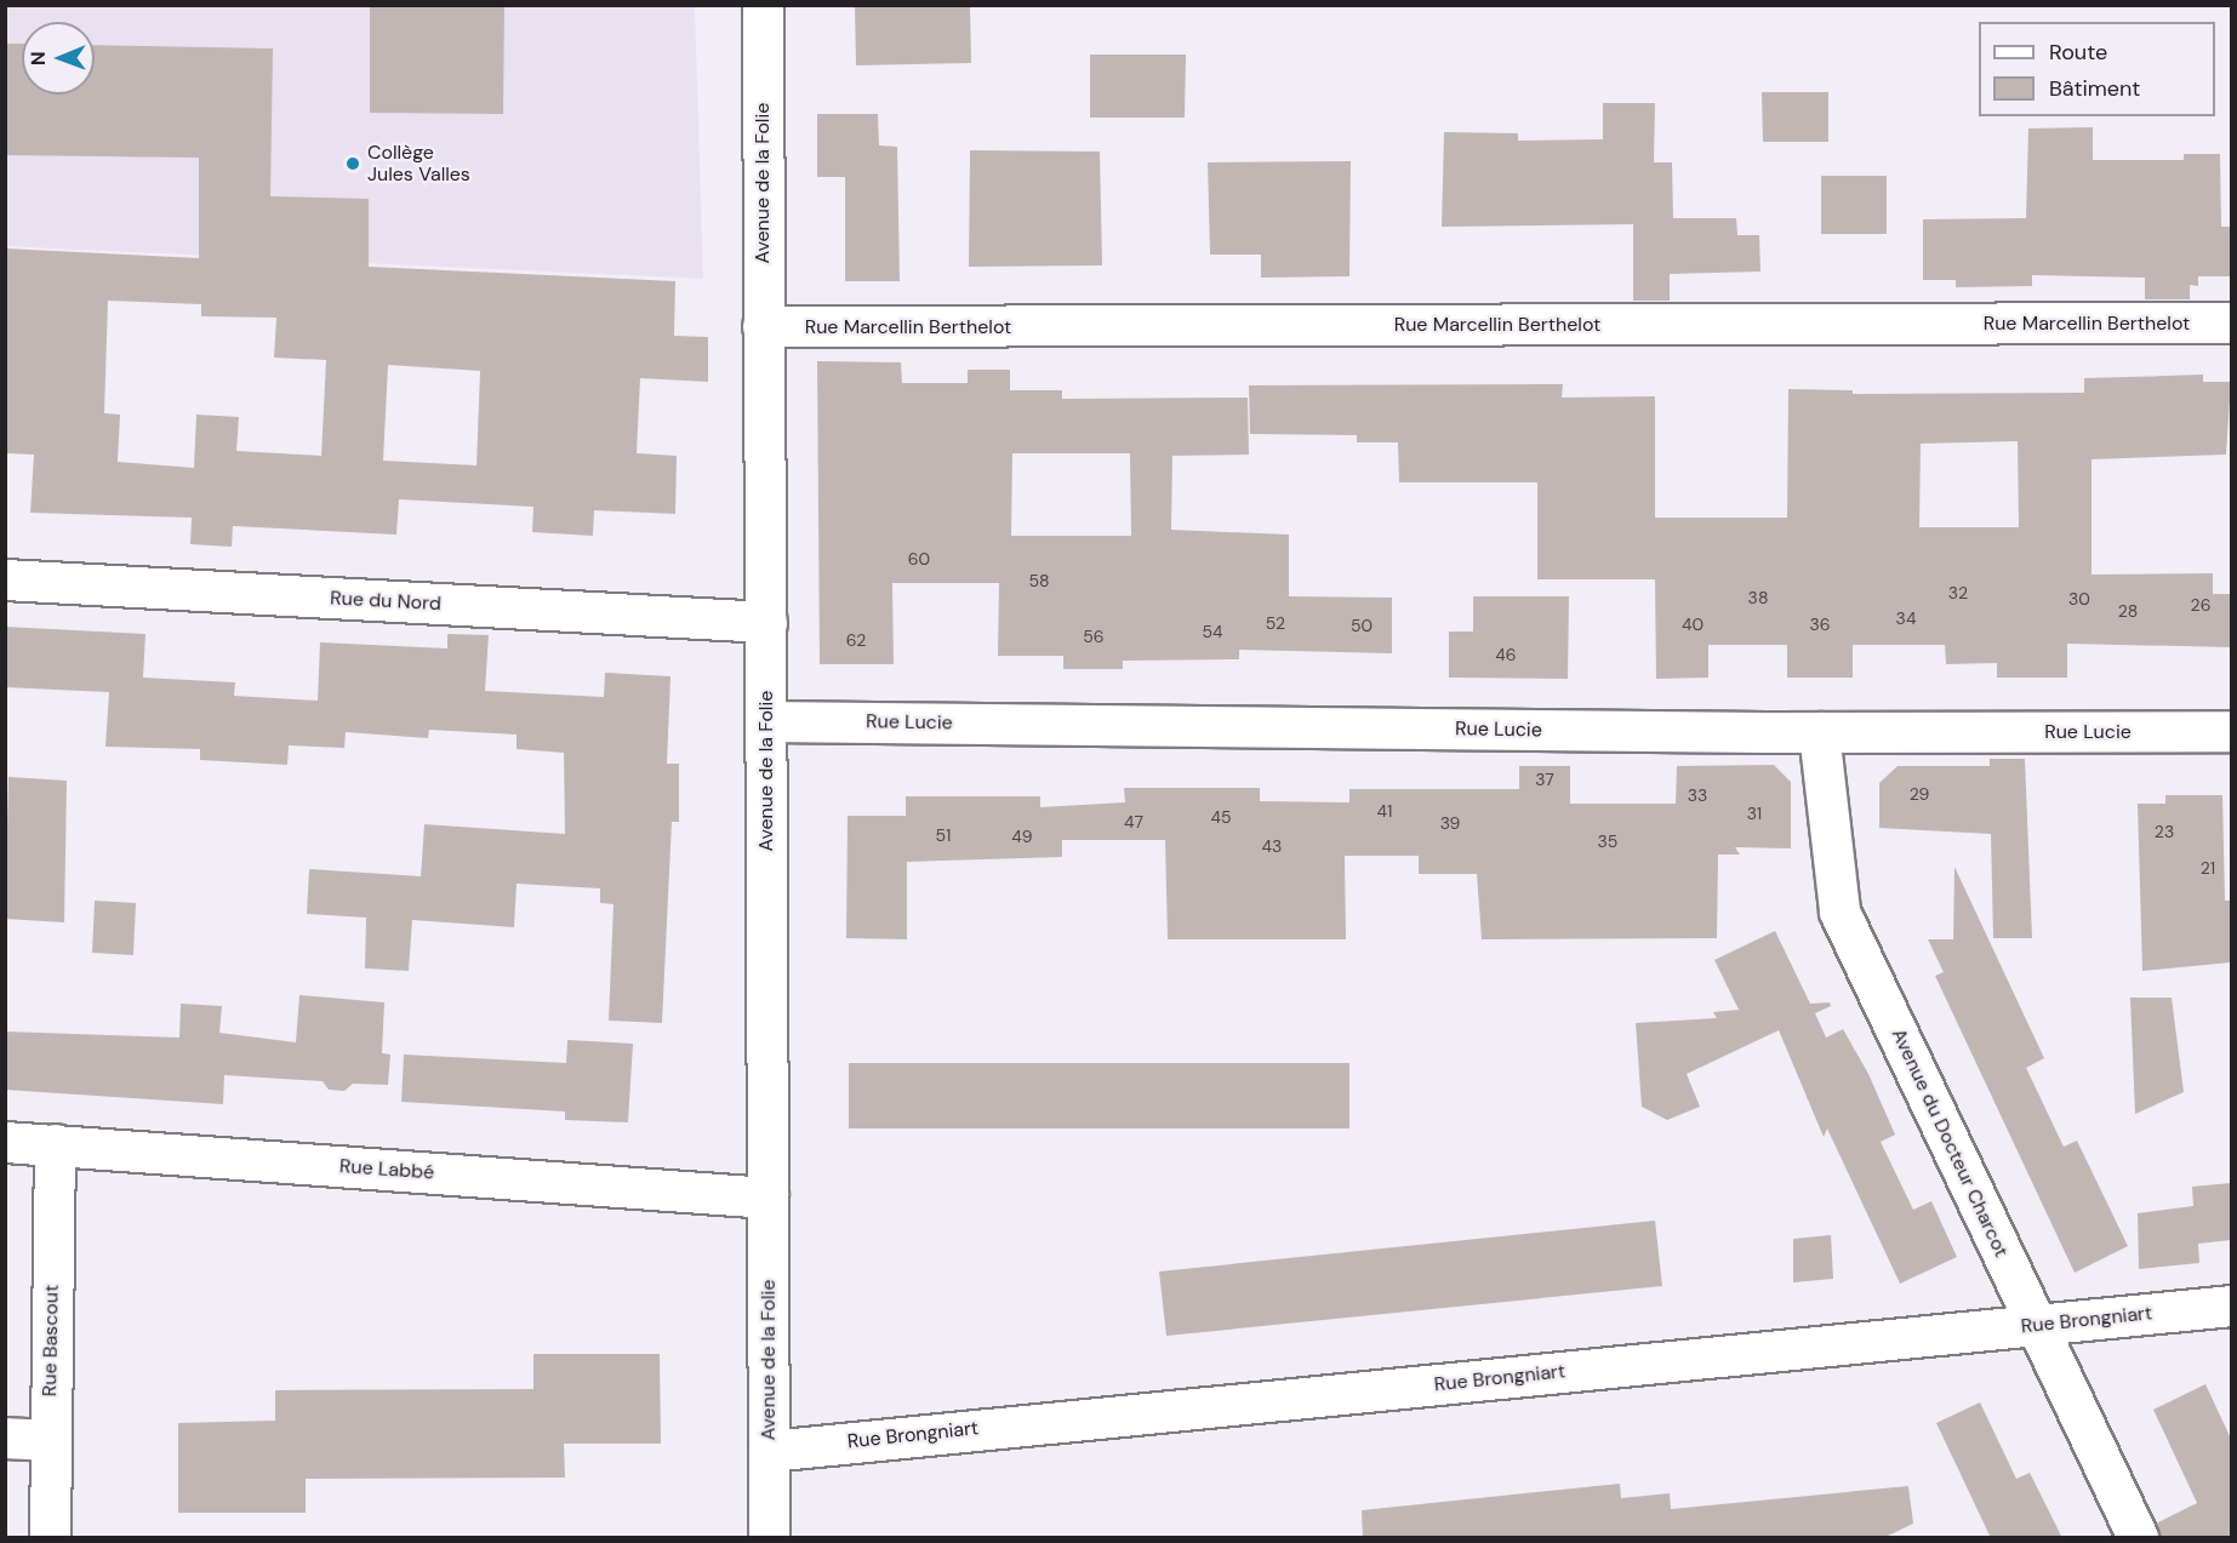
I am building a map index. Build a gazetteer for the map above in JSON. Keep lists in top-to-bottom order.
{
  "streets": {
    "street": [
      "Avenue de la Folie",
      "Rue Marcellin Berthelot",
      "Rue du Nord",
      "Rue Lucie",
      "Avenue du Docteur Charcot",
      "Rue Labbé",
      "Rue Brongniart",
      "Rue Bascout"
    ]
  },
  "crossings": [
    ["Avenue de la Folie", "Rue Marcellin Berthelot"],
    ["Avenue de la Folie", "Rue du Nord"],
    ["Avenue de la Folie", "Rue Lucie"],
    ["Avenue de la Folie", "Rue Labbé"],
    ["Avenue de la Folie", "Rue Brongniart"],
    ["Rue Lucie", "Avenue du Docteur Charcot"],
    ["Avenue du Docteur Charcot", "Rue Brongniart"],
    ["Rue Labbé", "Rue Bascout"]
  ],
  "places": ["Collège Jules Valles"],
  "house_numbers": [
    "60",
    "58",
    "32",
    "38",
    "30",
    "26",
    "28",
    "34",
    "52",
    "40",
    "36",
    "50",
    "54",
    "56",
    "62",
    "46",
    "37",
    "29",
    "33",
    "41",
    "31",
    "45",
    "47",
    "39",
    "23",
    "51",
    "49",
    "35",
    "43",
    "21"
  ],
  "legend": ["Route", "Bâtiment"],
  "north": "left"
}
